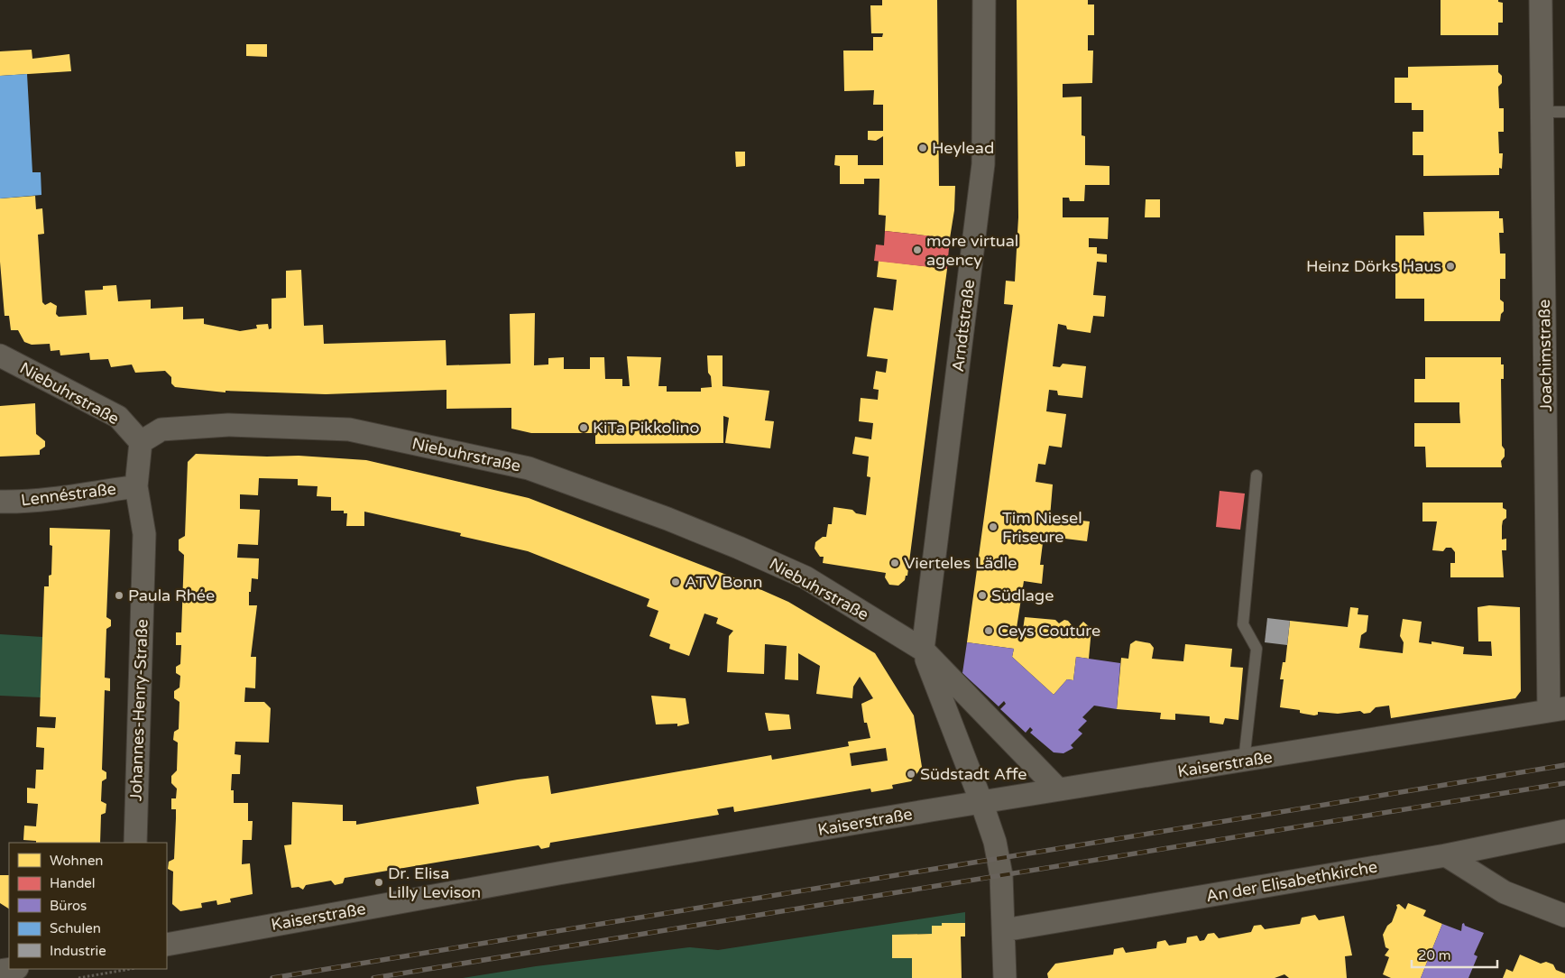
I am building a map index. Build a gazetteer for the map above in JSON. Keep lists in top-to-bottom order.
{
  "streets": {
    "street": [
      "Arndtstraße",
      "Joachimstraße",
      "Niebuhrstraße",
      "Lennéstraße",
      "Johannes-Henry-Straße",
      "Kaiserstraße",
      "An der Elisabethkirche"
    ]
  },
  "crossings": [
    ["Arndtstraße", "Niebuhrstraße"],
    ["Joachimstraße", "Kaiserstraße"],
    ["Niebuhrstraße", "Johannes-Henry-Straße"],
    ["Niebuhrstraße", "Kaiserstraße"],
    ["Lennéstraße", "Johannes-Henry-Straße"]
  ],
  "places": [
    "Heylead",
    "more virtual agency",
    "Heinz Dörks Haus",
    "KiTa Pikkolino",
    "Tim Niesel Friseure",
    "Vierteles Lädle",
    "ATV Bonn",
    "Paula Rhée",
    "Südlage",
    "Ceys Couture",
    "Südstadt Affe",
    "Dr. Elisa Lilly Levison"
  ],
  "legend": [
    "Wohnen",
    "Handel",
    "Büros",
    "Schulen",
    "Industrie"
  ],
  "scale_bar": "20 m"
}
